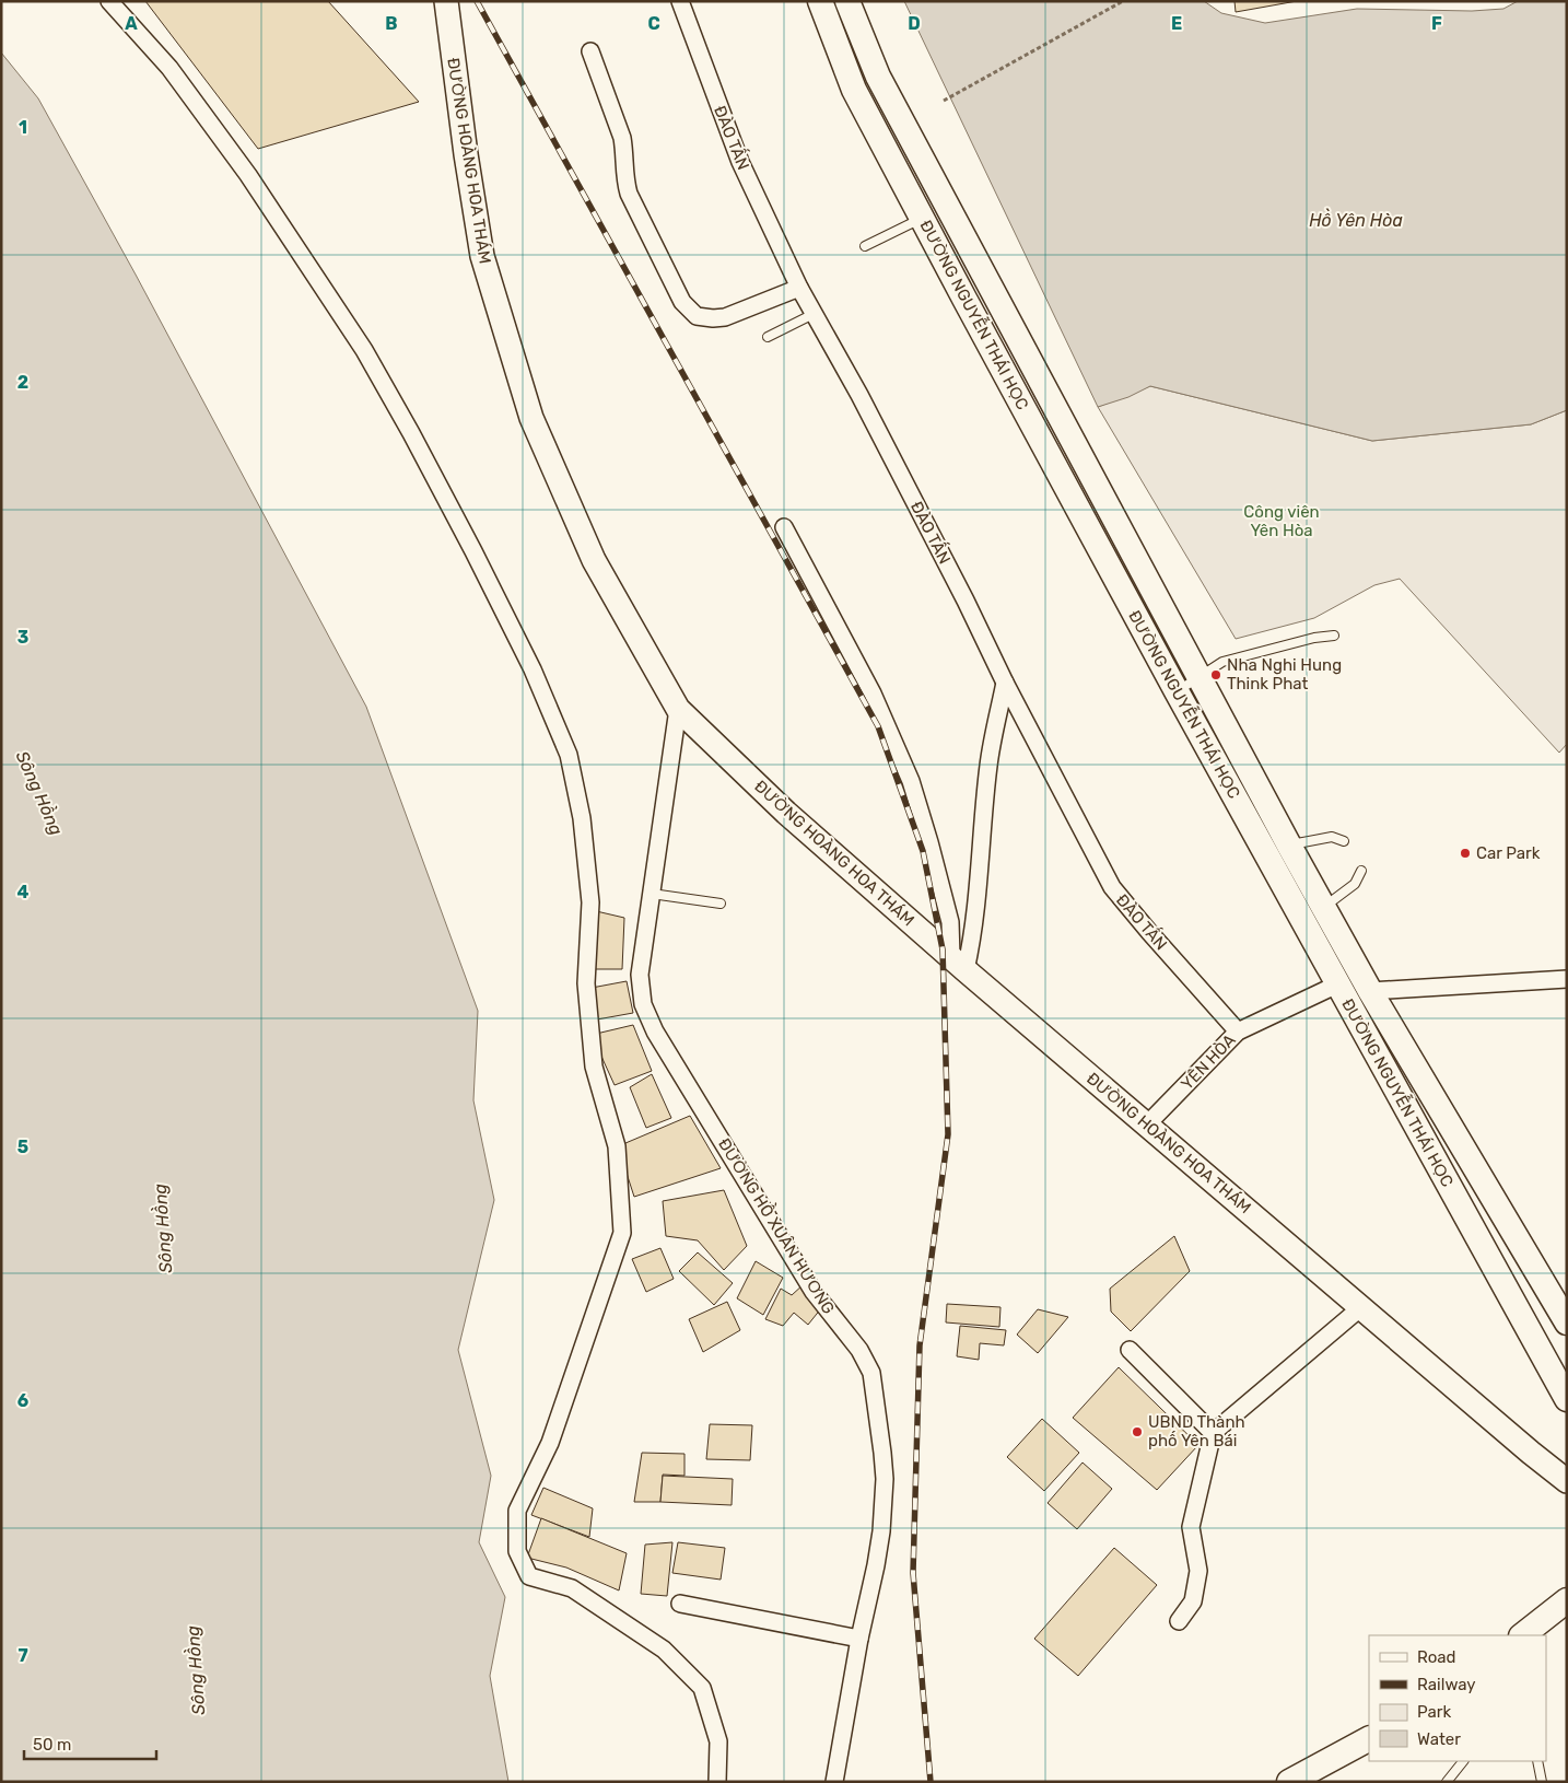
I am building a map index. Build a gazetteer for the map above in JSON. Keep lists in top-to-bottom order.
{
  "streets": {
    "main road": ["ĐƯỜNG NGUYỄN THÁI HỌC"],
    "street": [
      "ĐÀO TẤN",
      "ĐƯỜNG HOÀNG HOA THÁM",
      "YÊN HÒA",
      "ĐƯỜNG HỒ XUÂN HƯƠNG"
    ]
  },
  "crossings": [
    ["ĐÀO TẤN", "YÊN HÒA"],
    ["ĐƯỜNG HOÀNG HOA THÁM", "YÊN HÒA"],
    ["ĐƯỜNG HOÀNG HOA THÁM", "ĐƯỜNG HỒ XUÂN HƯƠNG"],
    ["ĐƯỜNG NGUYỄN THÁI HỌC", "YÊN HÒA"]
  ],
  "water": ["Hồ Yên Hòa", "Sông Hồng"],
  "parks": ["Công viên Yên Hòa"],
  "places": ["Nha Nghi Hung Think Phat", "Car Park", "UBND Thành phố Yên Bái"],
  "legend": [
    "Road",
    "Railway",
    "Park",
    "Water"
  ],
  "scale_bar": "50 m",
  "grid": {
    "columns": [
      "A",
      "B",
      "C",
      "D",
      "E",
      "F"
    ],
    "rows": [
      "1",
      "2",
      "3",
      "4",
      "5",
      "6",
      "7"
    ]
  }
}
